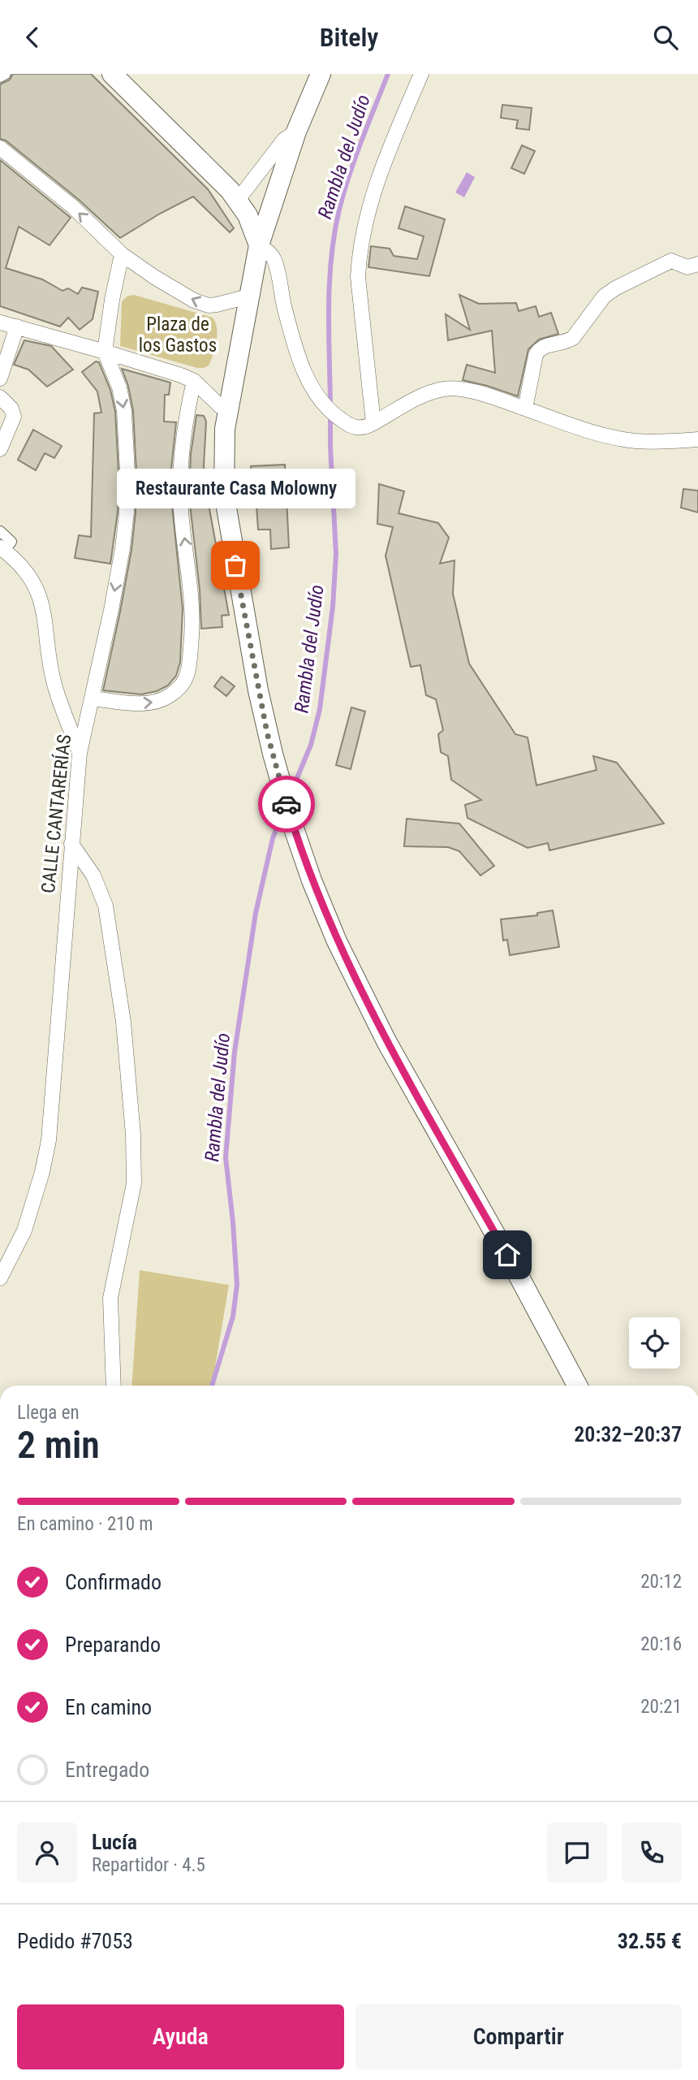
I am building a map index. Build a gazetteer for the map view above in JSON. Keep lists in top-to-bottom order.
{
  "streets": {
    "street": ["CALLE CANTARERÍAS"]
  },
  "one_way": ["CALLE CANTARERÍAS"],
  "water": ["Rambla del Judío"],
  "parks": ["Plaza de los Gastos"],
  "places": ["Restaurante Casa Molowny"],
  "page": {
    "header": "Bitely",
    "bubble": "Restaurante Casa Molowny",
    "heading": ["2 min", "Llega en", "20:32–20:37"],
    "panel": [
      "Lucía",
      "Repartidor · 4.5",
      "Pedido #7053",
      "32.55 €"
    ],
    "bar": "En camino · 210 m",
    "list": [
      ["Confirmado", "20:12"],
      ["Preparando", "20:16"],
      ["En camino", "20:21"],
      "Entregado"
    ],
    "buttons": ["Ayuda", "Compartir"]
  }
}
